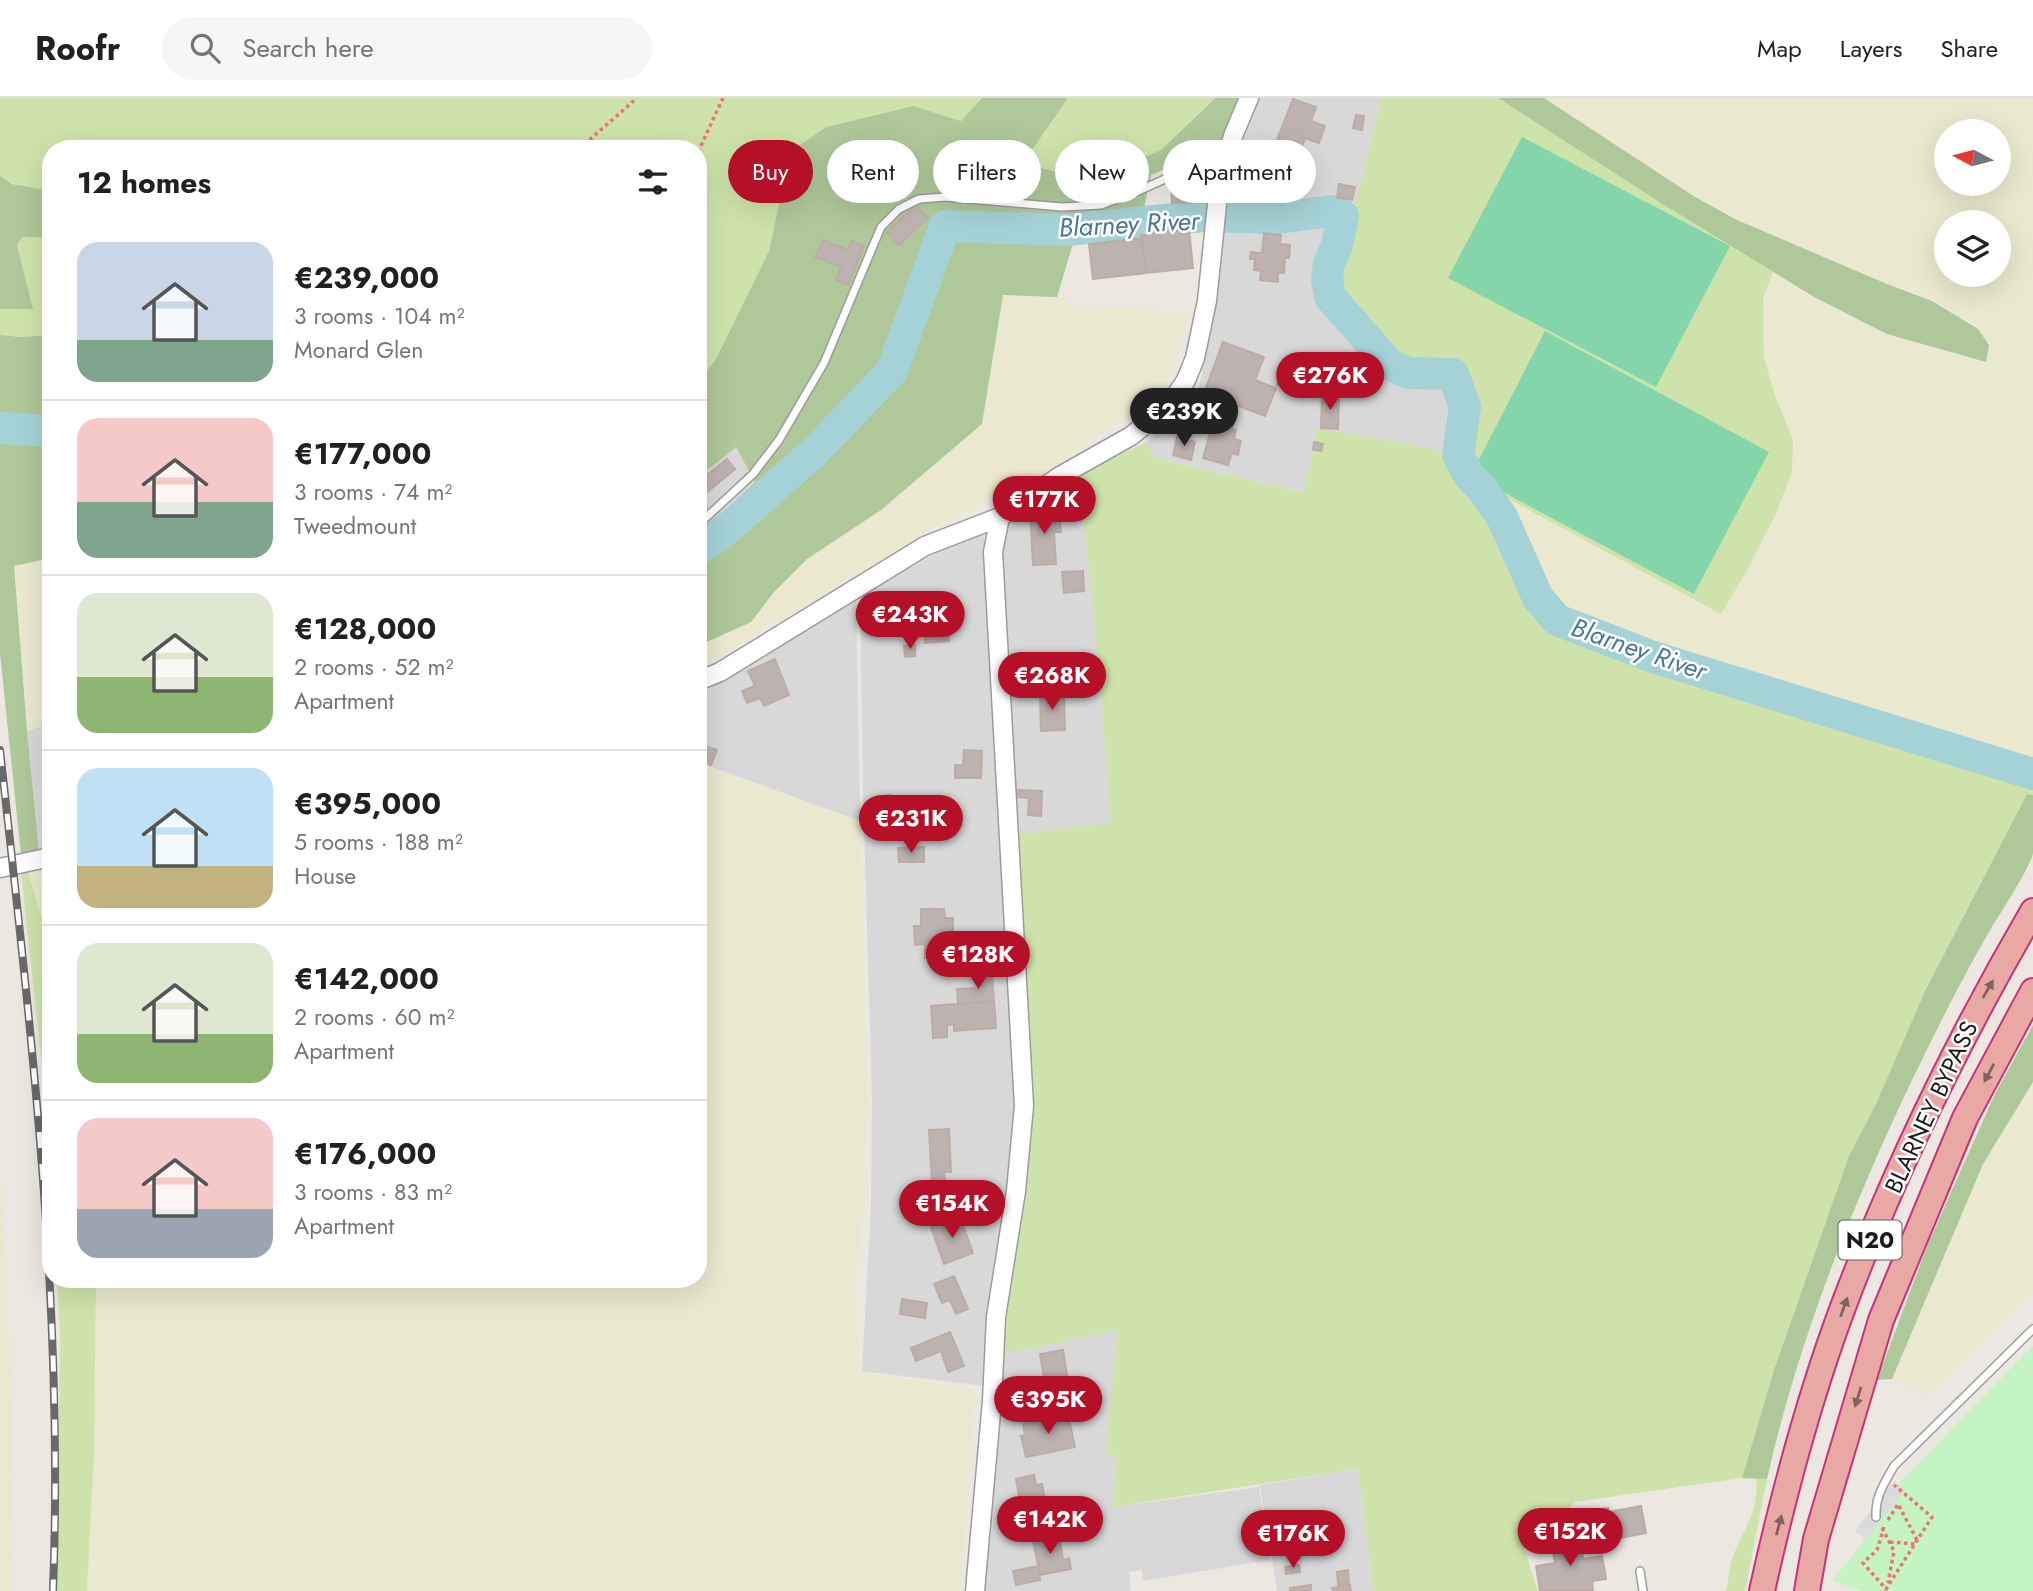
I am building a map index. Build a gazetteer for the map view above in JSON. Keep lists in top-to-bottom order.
{
  "streets": {
    "highway": ["BLARNEY BYPASS", "N20"]
  },
  "water": ["Blarney River"],
  "north": "left",
  "page": {
    "header": "Roofr",
    "search": "Search here",
    "nav": ["Map", "Layers", "Share"],
    "chip": [
      "Buy",
      "Rent",
      "Filters",
      "New",
      "Apartment"
    ],
    "heading": "12 homes",
    "list": [
      {
        "name": "€239,000",
        "note": "3 rooms · 104 m² · Monard Glen"
      },
      {
        "name": "€177,000",
        "note": "3 rooms · 74 m² · Tweedmount"
      },
      {
        "name": "€128,000",
        "note": "2 rooms · 52 m² · Apartment"
      },
      {
        "name": "€395,000",
        "note": "5 rooms · 188 m² · House"
      },
      {
        "name": "€142,000",
        "note": "2 rooms · 60 m² · Apartment"
      },
      {
        "name": "€176,000",
        "note": "3 rooms · 83 m² · Apartment"
      }
    ],
    "price": [
      "€276K",
      "€239K",
      "€177K",
      "€243K",
      "€268K",
      "€231K",
      "€128K",
      "€154K",
      "€395K",
      "€142K",
      "€152K",
      "€176K"
    ]
  }
}
